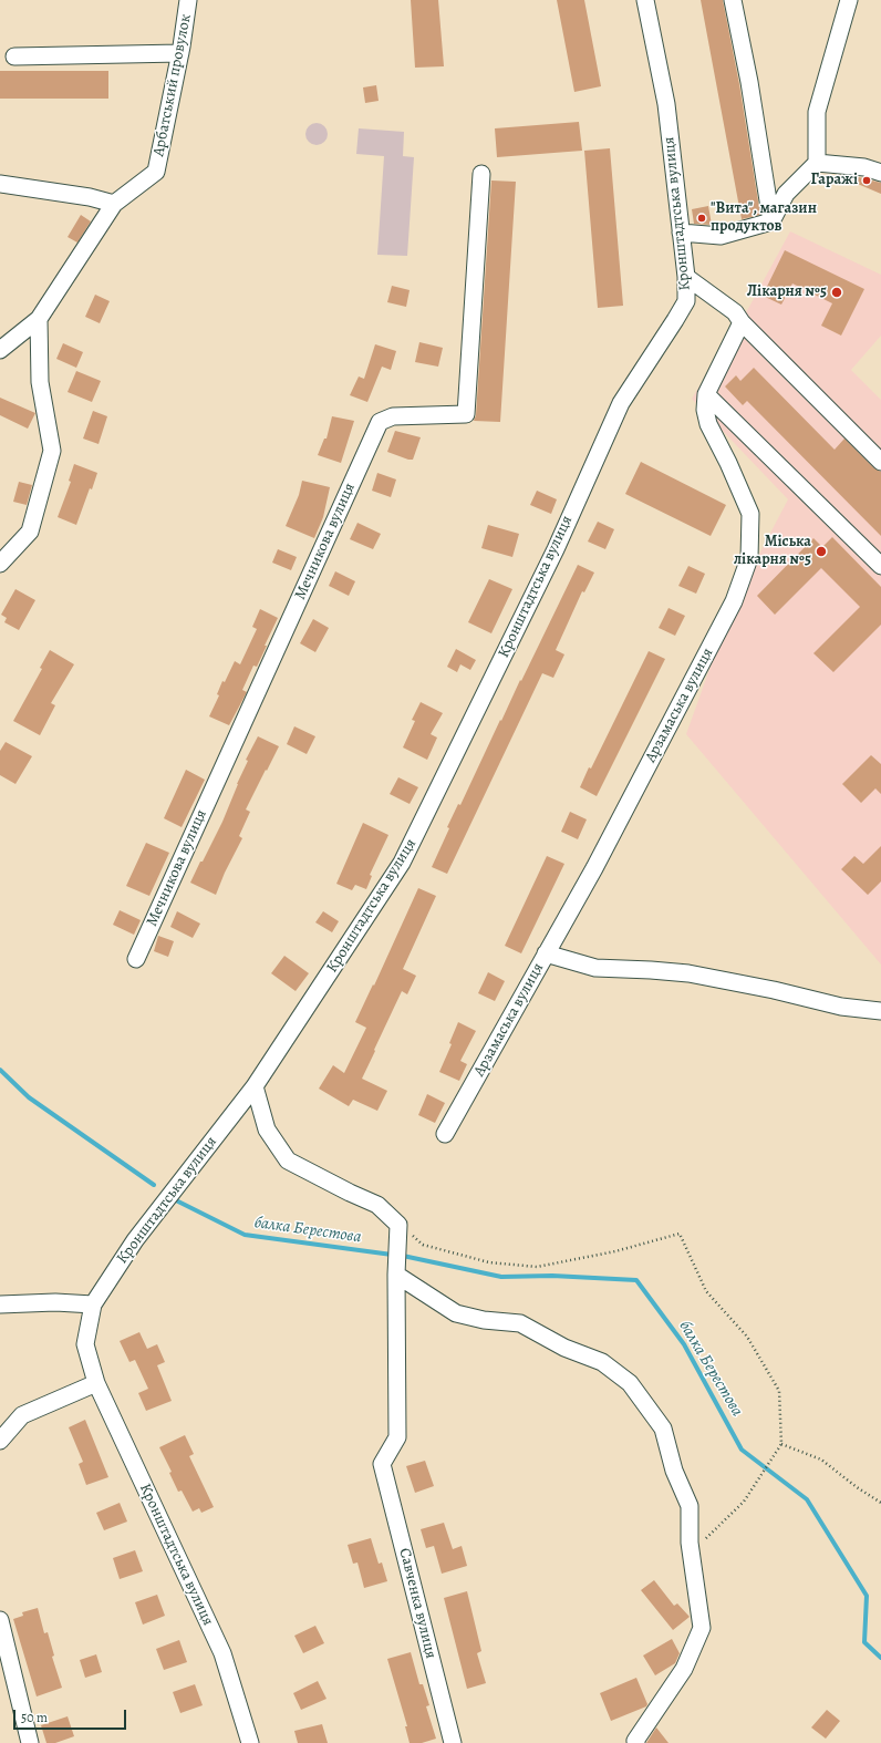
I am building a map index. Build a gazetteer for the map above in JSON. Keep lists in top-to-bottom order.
{
  "streets": {
    "street": [
      "Арбатський провулок",
      "Кронштадтська вулиця",
      "Мечникова вулиця",
      "Арзамаська вулиця",
      "Савченка вулиця"
    ]
  },
  "water": ["балка Берестова"],
  "places": [
    "Гаражі",
    "\"Вита\", магазин продуктов",
    "Лікарня №5",
    "Міська лікарня №5"
  ],
  "scale_bar": "50 m"
}
